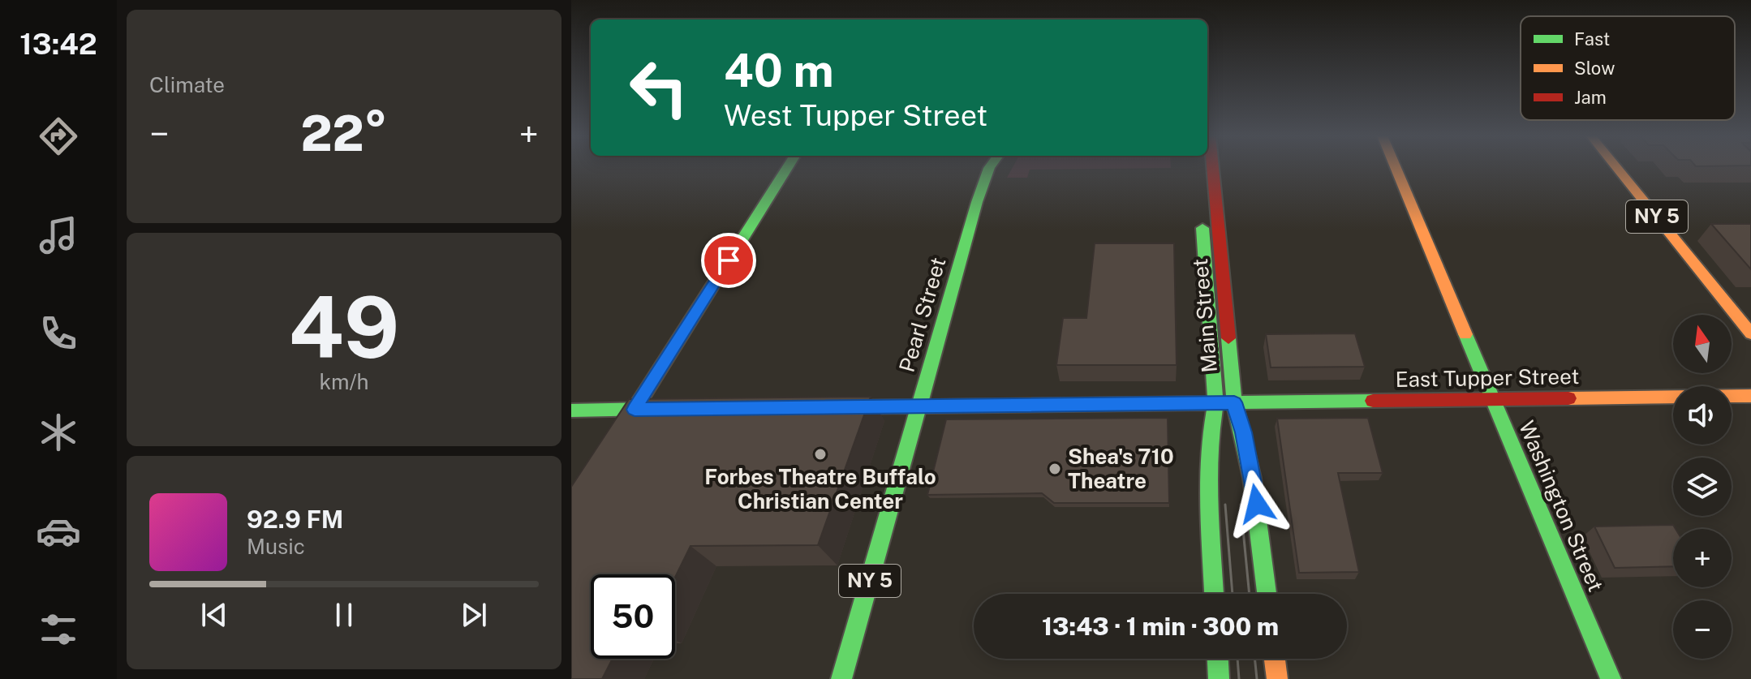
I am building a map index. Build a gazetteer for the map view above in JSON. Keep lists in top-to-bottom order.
{
  "streets": {
    "main road": [
      "NY 5",
      "Pearl Street",
      "Main Street",
      "East Tupper Street",
      "Washington Street"
    ]
  },
  "crossings": [
    ["Pearl Street", "East Tupper Street"],
    ["Main Street", "East Tupper Street"],
    ["East Tupper Street", "Washington Street"]
  ],
  "places": ["Forbes Theatre Buffalo Christian Center", "Shea's 710 Theatre"],
  "legend": ["Fast", "Slow", "Jam"],
  "north": "top",
  "page": {
    "tabs": "13:42",
    "tile": [
      "Climate",
      ["49", "km/h"]
    ],
    "turn": ["40 m", "West Tupper Street"],
    "heat": ["−", "22°", "+"],
    "map_buttons": ["+", "−"],
    "song": ["92.9 FM", "Music"],
    "limit": "50",
    "trip": "13:43 · 1 min · 300 m"
  }
}
